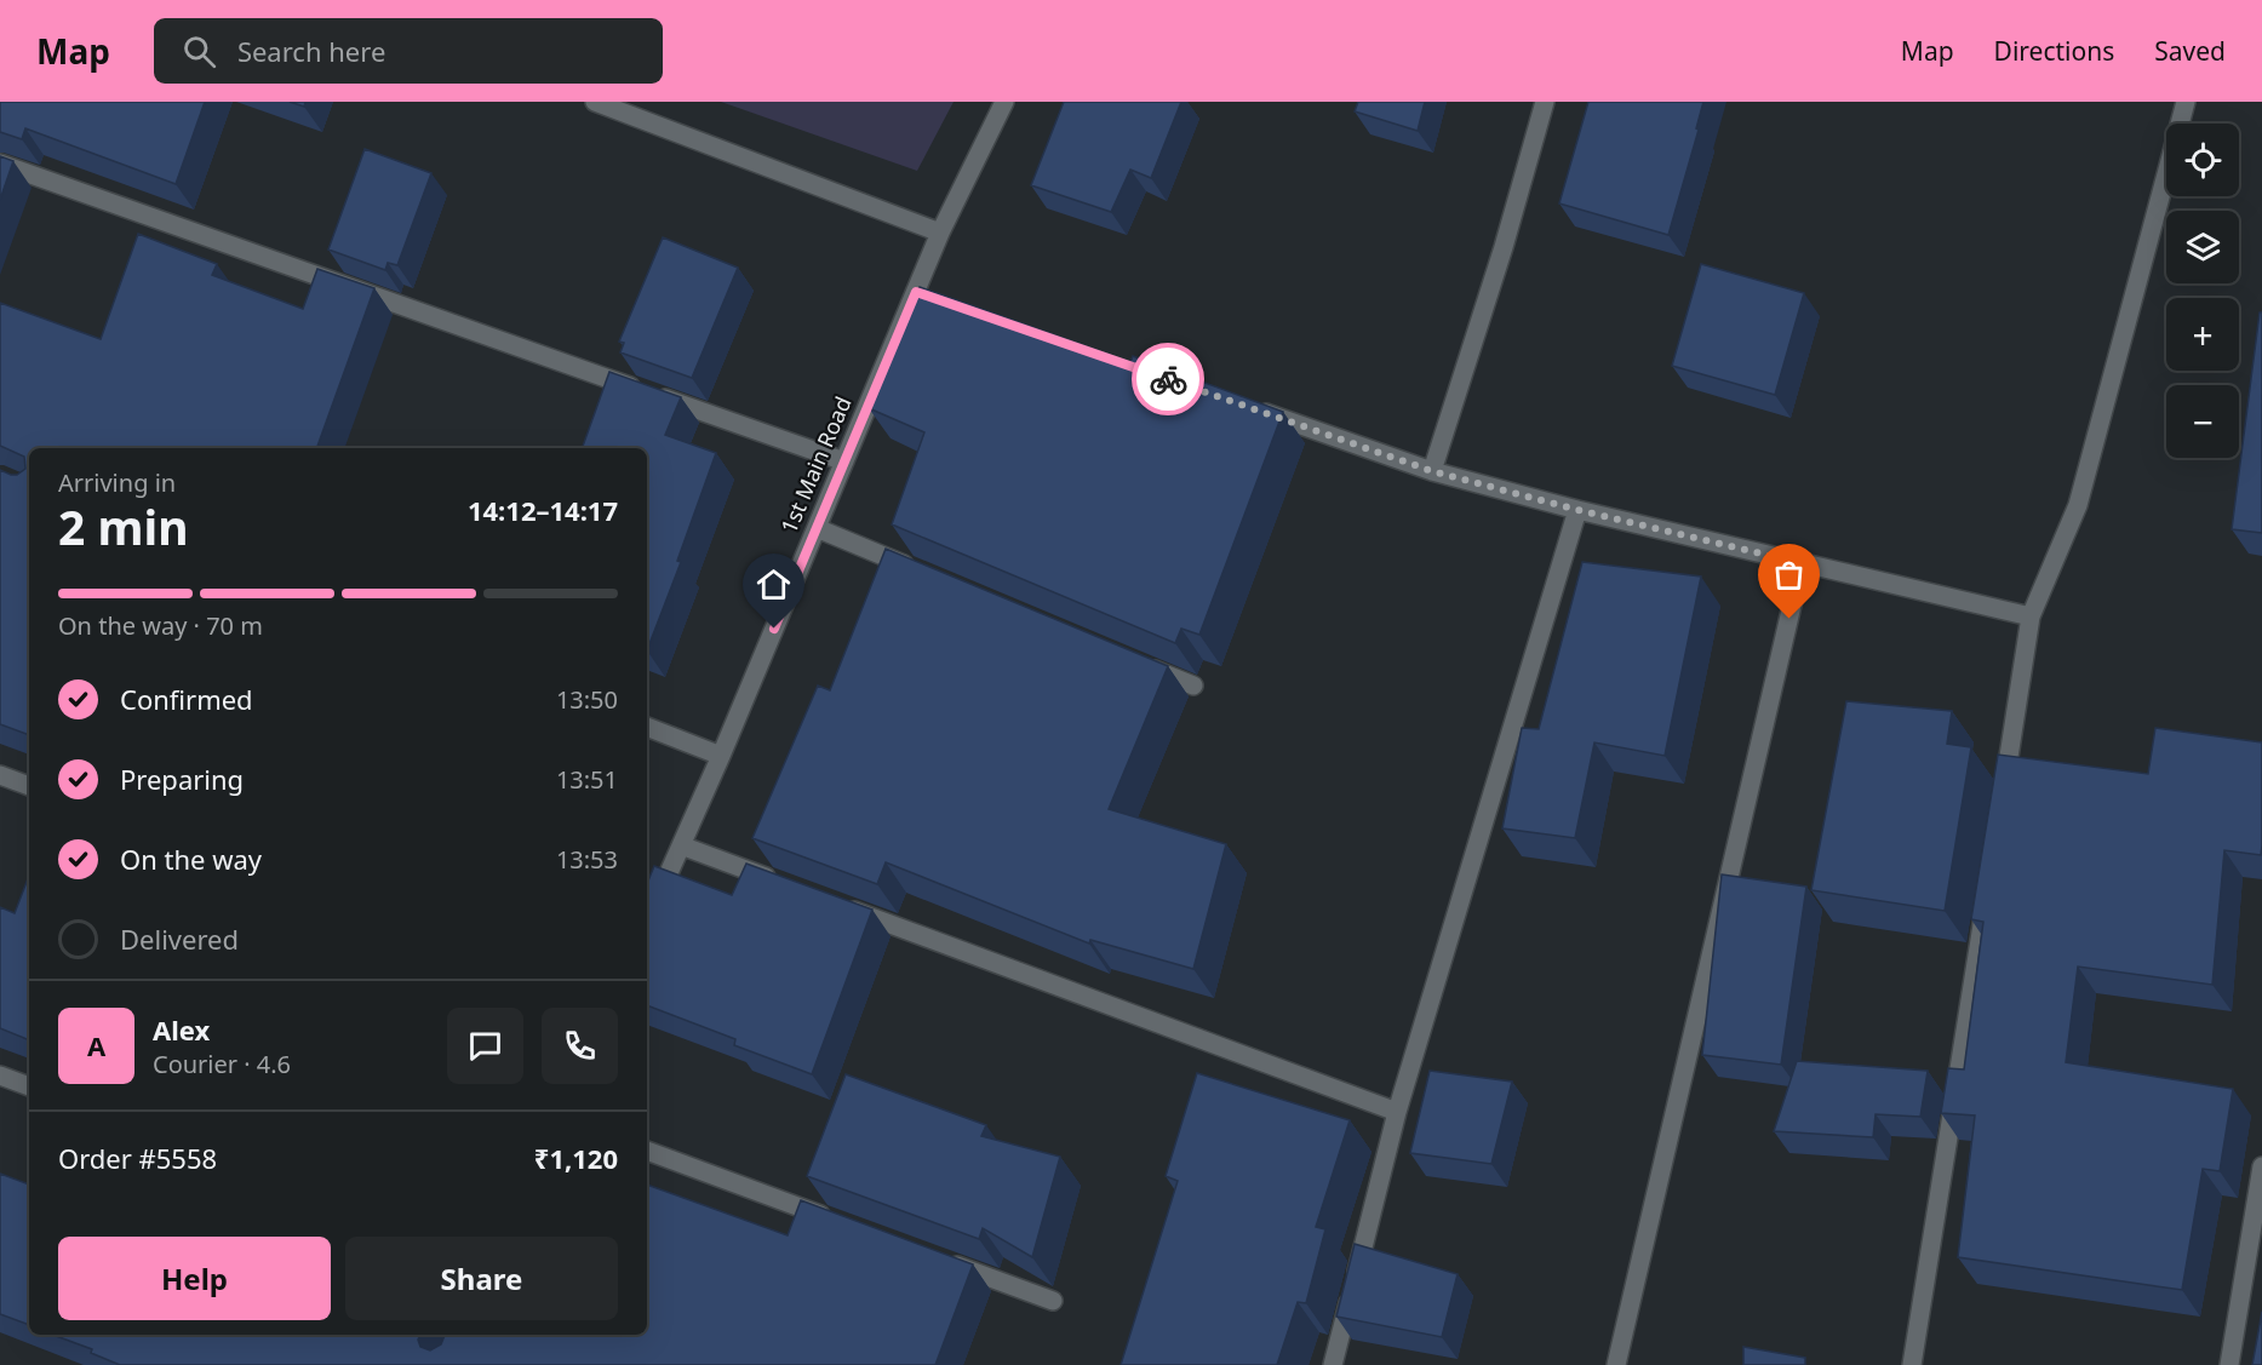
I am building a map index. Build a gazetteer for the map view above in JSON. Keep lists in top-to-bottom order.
{
  "streets": {
    "street": ["1st Main Road"]
  },
  "page": {
    "header": "Map",
    "search": "Search here",
    "nav": ["Map", "Directions", "Saved"],
    "map_buttons": ["+", "−"],
    "heading": ["2 min", "Arriving in", "14:12–14:17"],
    "panel": [
      "Alex",
      "Courier · 4.6",
      "Order #5558",
      "₹1,120"
    ],
    "bar": "On the way · 70 m",
    "list": [
      ["Confirmed", "13:50"],
      ["Preparing", "13:51"],
      ["On the way", "13:53"],
      "Delivered"
    ],
    "round": "A",
    "buttons": ["Help", "Share"]
  }
}
